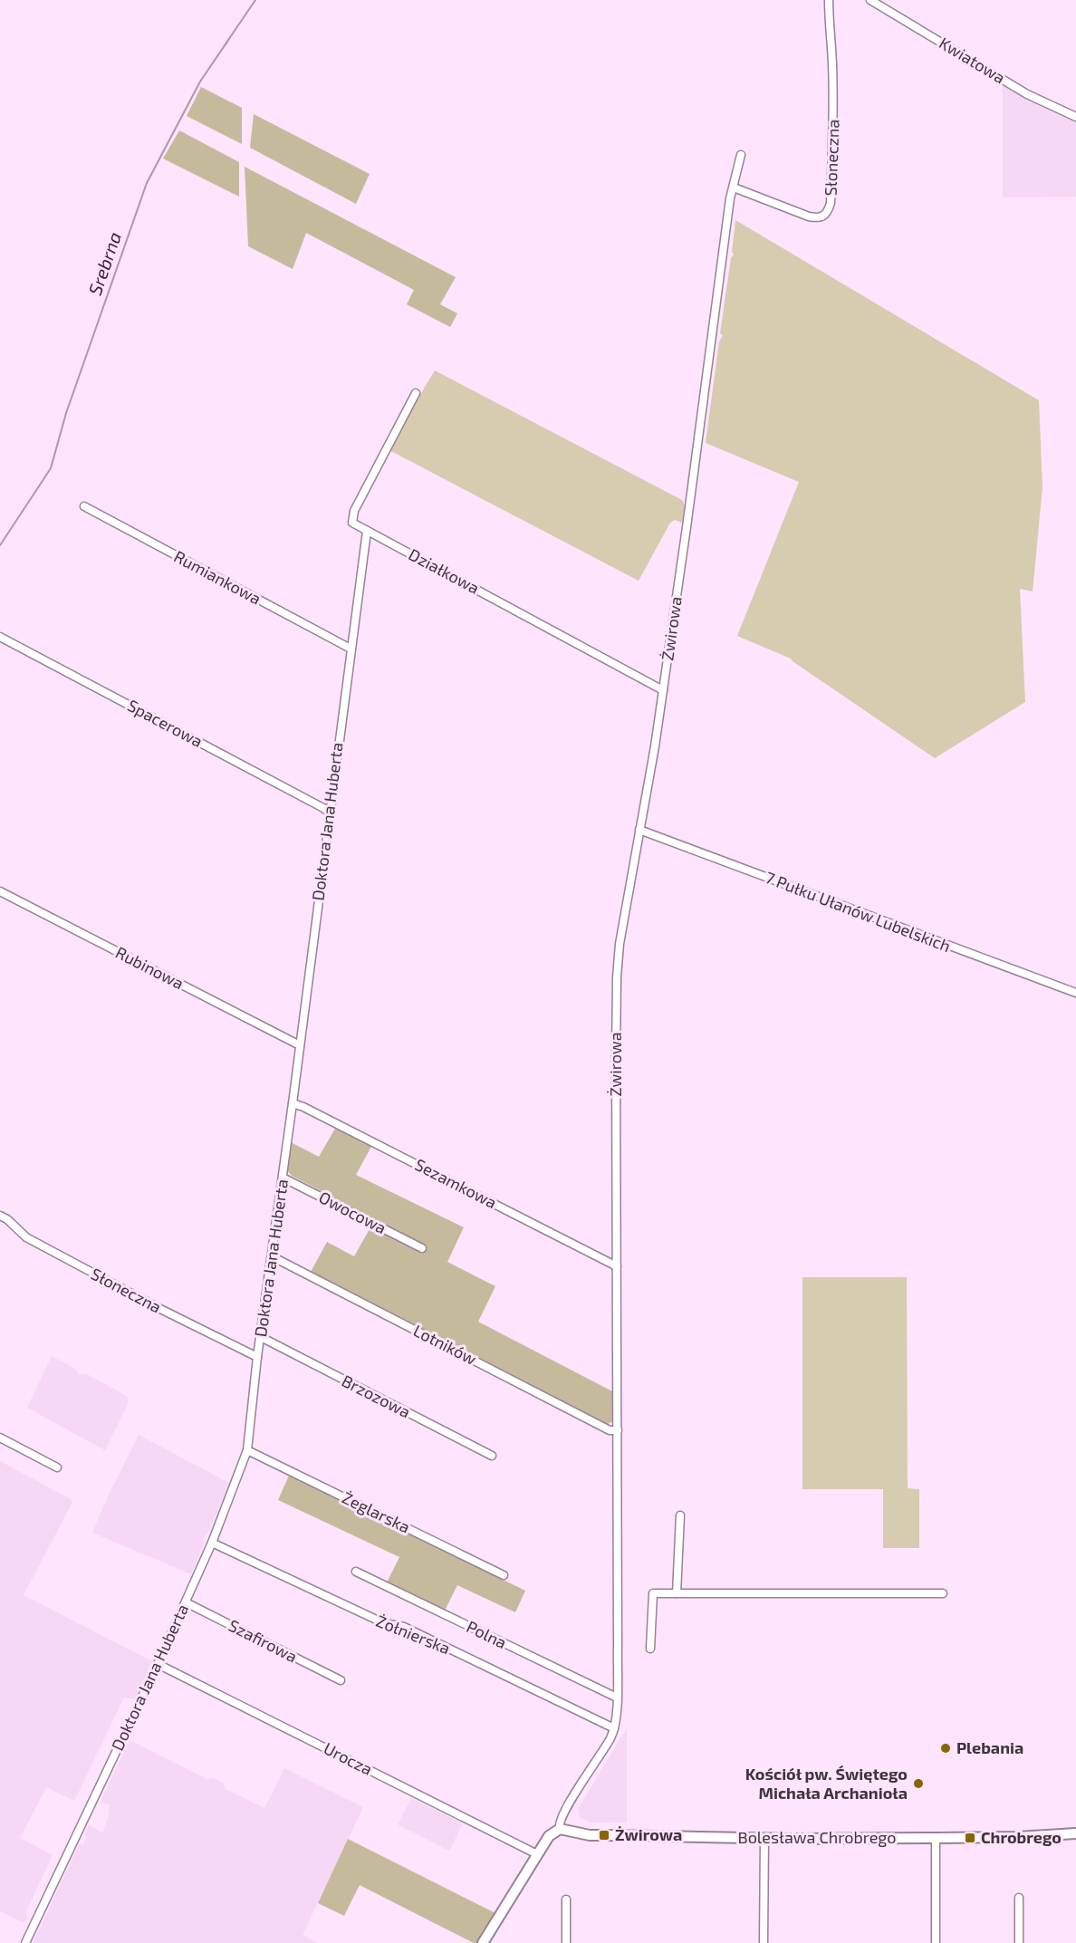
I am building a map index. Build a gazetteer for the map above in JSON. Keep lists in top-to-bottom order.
{
  "streets": {
    "street": [
      "Kwiatowa",
      "Słoneczna",
      "Działkowa",
      "Rumiankowa",
      "Żwirowa",
      "Spacerowa",
      "Doktora Jana Huberta",
      "7 Pułku Ułanów Lubelskich",
      "Rubinowa",
      "Sezamkowa",
      "Owocowa",
      "Lotników",
      "Brzozowa",
      "Żeglarska",
      "Żołnierska",
      "Polna",
      "Szafirowa",
      "Urocza",
      "Bolesława Chrobrego"
    ]
  },
  "crossings": [
    ["Słoneczna", "Żwirowa"],
    ["Słoneczna", "Doktora Jana Huberta"],
    ["Działkowa", "Żwirowa"],
    ["Działkowa", "Doktora Jana Huberta"],
    ["Rumiankowa", "Doktora Jana Huberta"],
    ["Żwirowa", "7 Pułku Ułanów Lubelskich"],
    ["Żwirowa", "Sezamkowa"],
    ["Żwirowa", "Lotników"],
    ["Żwirowa", "Żołnierska"],
    ["Żwirowa", "Polna"],
    ["Żwirowa", "Urocza"],
    ["Żwirowa", "Bolesława Chrobrego"],
    ["Spacerowa", "Doktora Jana Huberta"],
    ["Doktora Jana Huberta", "Rubinowa"],
    ["Doktora Jana Huberta", "Sezamkowa"],
    ["Doktora Jana Huberta", "Owocowa"],
    ["Doktora Jana Huberta", "Lotników"],
    ["Doktora Jana Huberta", "Brzozowa"],
    ["Doktora Jana Huberta", "Żeglarska"],
    ["Doktora Jana Huberta", "Żołnierska"],
    ["Doktora Jana Huberta", "Szafirowa"],
    ["Doktora Jana Huberta", "Urocza"]
  ],
  "water": ["Srebrna"],
  "places": {
    "other": ["Plebania", "Kościół pw. Świętego Michała Archanioła"],
    "transit": ["Żwirowa", "Chrobrego"]
  }
}
